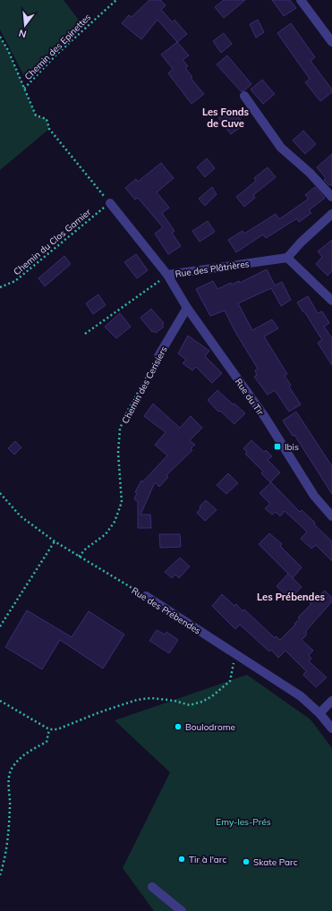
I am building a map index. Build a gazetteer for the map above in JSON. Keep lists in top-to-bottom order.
{
  "streets": {
    "street": [
      "Rue des Plâtrières",
      "Chemin des Cerisiers",
      "Rue du Tir",
      "Rue des Prébendes"
    ],
    "path": ["Chemin des Epinettes", "Chemin du Clos Garnier"]
  },
  "crossings": [
    ["Chemin du Clos Garnier", "Rue des Plâtrières"],
    ["Rue des Plâtrières", "Rue du Tir"],
    ["Chemin des Cerisiers", "Rue du Tir"],
    ["Chemin des Cerisiers", "Rue des Prébendes"]
  ],
  "districts": ["Les Fonds de Cuve", "Les Prébendes"],
  "parks": ["Emy-les-Prés"],
  "places": {
    "transit": ["Ibis"],
    "other": ["Boulodrome", "Tir à l'arc", "Skate Parc"]
  },
  "north": "bottom"
}
